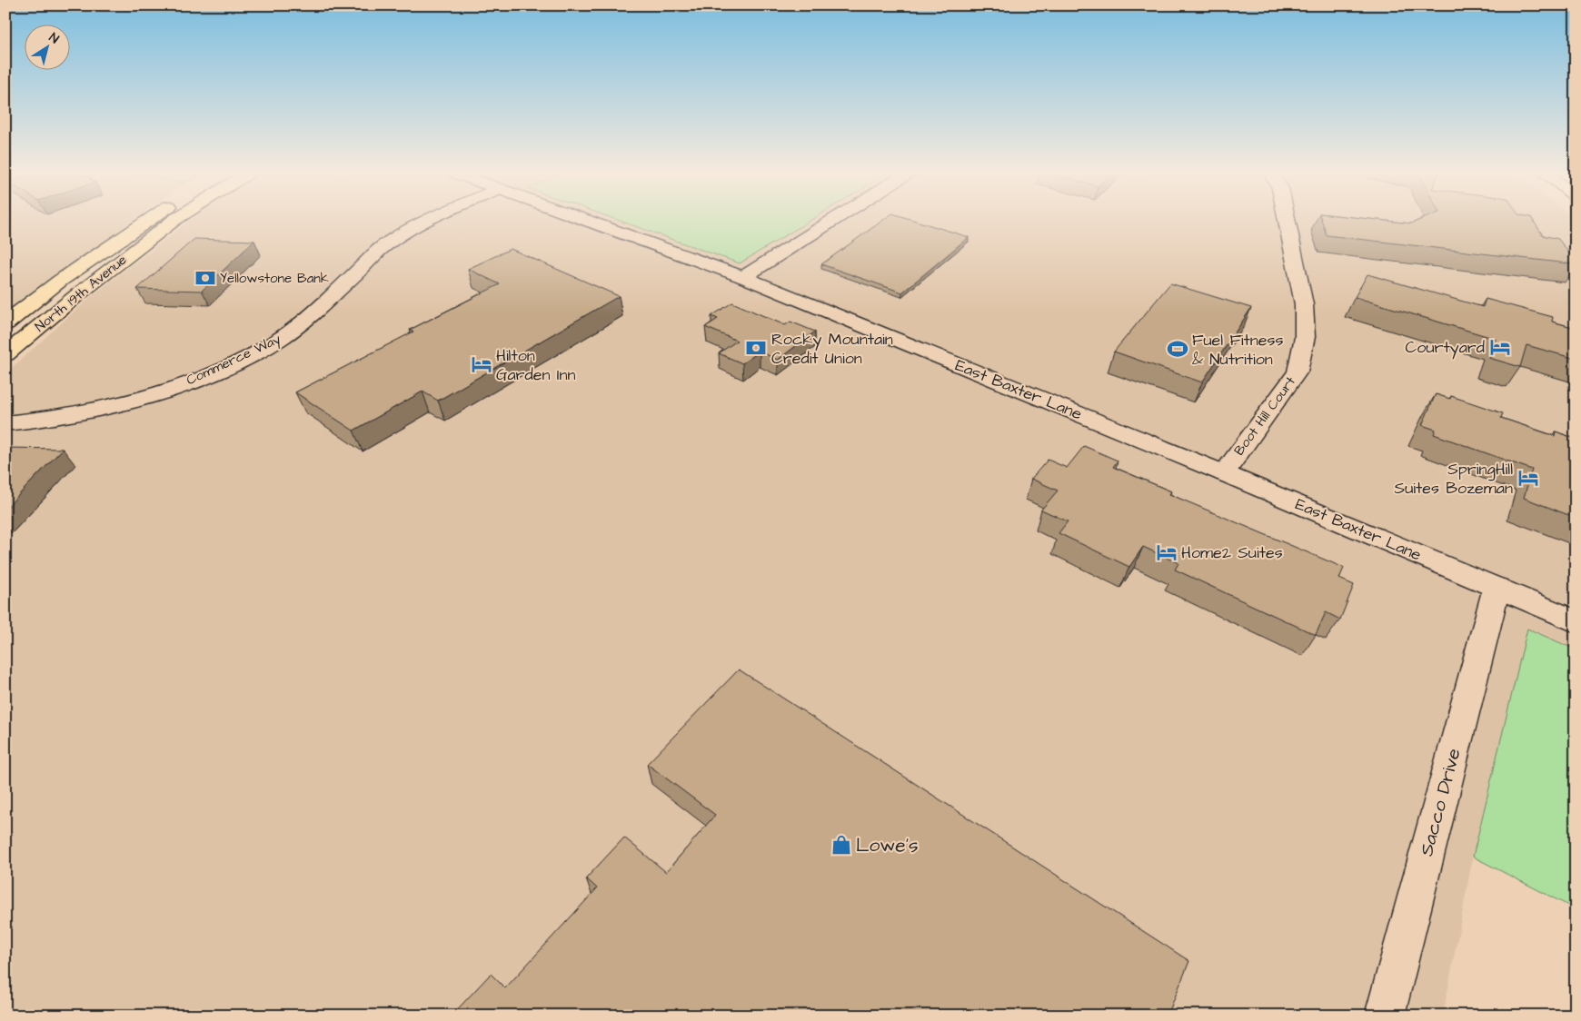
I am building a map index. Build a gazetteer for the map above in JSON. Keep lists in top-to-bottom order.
{
  "streets": {
    "main road": ["North 19th Avenue"],
    "street": [
      "Commerce Way",
      "East Baxter Lane",
      "Boot Hill Court",
      "Sacco Drive"
    ]
  },
  "crossings": [
    ["East Baxter Lane", "Boot Hill Court"],
    ["East Baxter Lane", "Sacco Drive"]
  ],
  "places": {
    "bank": ["Yellowstone Bank", "Rocky Mountain Credit Union"],
    "hotel": [
      "Courtyard",
      "Hilton Garden Inn",
      "SpringHill Suites Bozeman",
      "Home2 Suites"
    ],
    "sports": ["Fuel Fitness & Nutrition"],
    "shop": ["Lowe's"]
  },
  "north": "top right"
}
